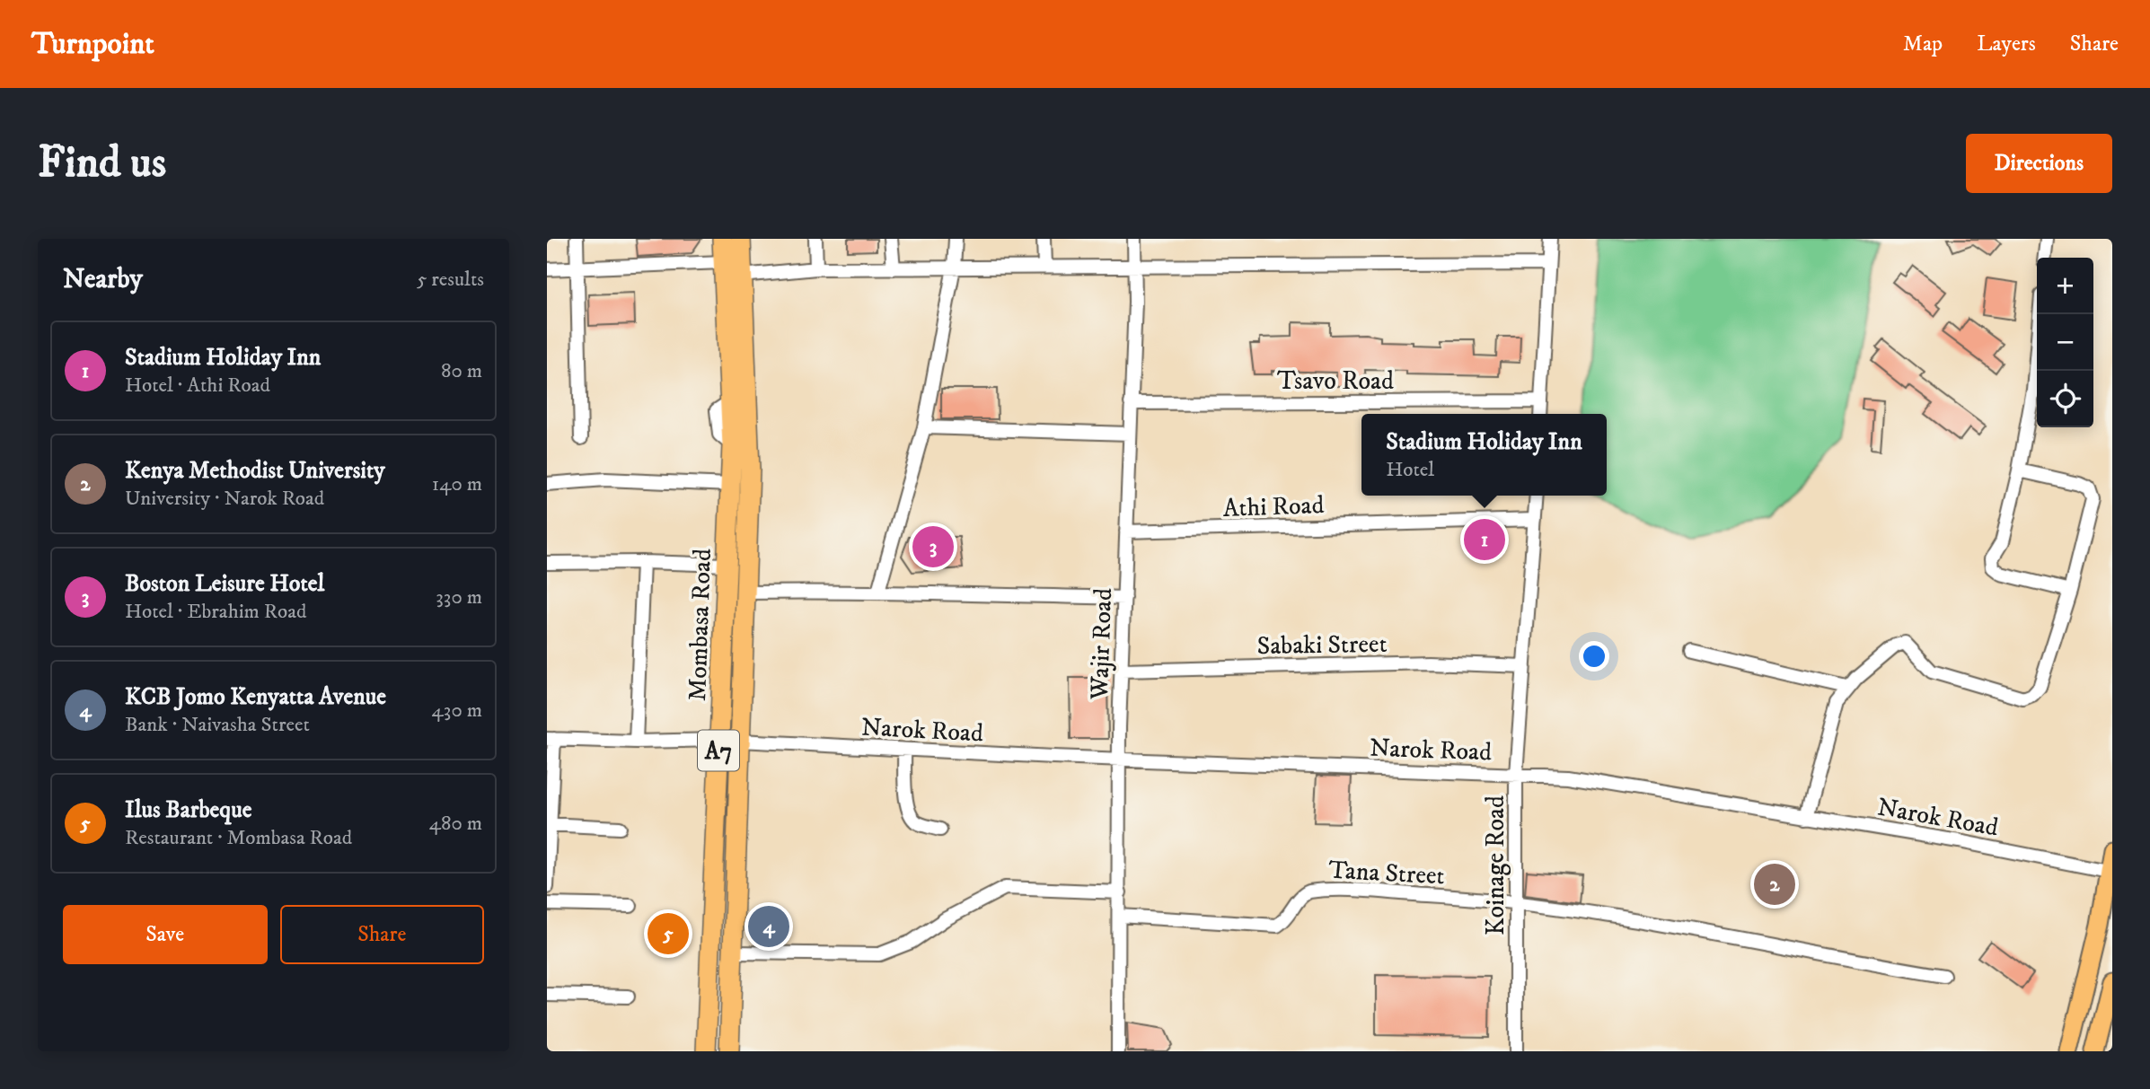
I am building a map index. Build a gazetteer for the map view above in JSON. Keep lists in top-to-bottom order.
{
  "streets": {
    "highway": ["Mombasa Road", "A7"],
    "street": [
      "Tsavo Road",
      "Athi Road",
      "Wajir Road",
      "Sabaki Street",
      "Narok Road",
      "Koinage Road",
      "Tana Street"
    ]
  },
  "crossings": [
    ["Tsavo Road", "Wajir Road"],
    ["Athi Road", "Wajir Road"],
    ["Athi Road", "Koinage Road"],
    ["Mombasa Road", "Narok Road"],
    ["Wajir Road", "Sabaki Street"],
    ["Wajir Road", "Narok Road"],
    ["Wajir Road", "Tana Street"],
    ["Sabaki Street", "Koinage Road"],
    ["Narok Road", "Koinage Road"],
    ["Koinage Road", "Tana Street"]
  ],
  "page": {
    "header": "Turnpoint",
    "nav": ["Map", "Layers", "Share"],
    "buttons": [
      "Directions",
      ["Save", "Share"]
    ],
    "title": "Find us",
    "heading": ["Nearby", "5 results"],
    "map_buttons": ["+", "−"],
    "list": [
      {
        "mark": "1",
        "name": "Stadium Holiday Inn",
        "note": "Hotel · Athi Road",
        "value": "80 m"
      },
      {
        "mark": "2",
        "name": "Kenya Methodist University",
        "note": "University · Narok Road",
        "value": "140 m"
      },
      {
        "mark": "3",
        "name": "Boston Leisure Hotel",
        "note": "Hotel · Ebrahim Road",
        "value": "330 m"
      },
      {
        "mark": "4",
        "name": "KCB Jomo Kenyatta Avenue",
        "note": "Bank · Naivasha Street",
        "value": "430 m"
      },
      {
        "mark": "5",
        "name": "Ilus Barbeque",
        "note": "Restaurant · Mombasa Road",
        "value": "480 m"
      }
    ],
    "popup": ["Stadium Holiday Inn", "Hotel"],
    "pins": [
      "1",
      "3",
      "2",
      "4",
      "5"
    ]
  }
}
